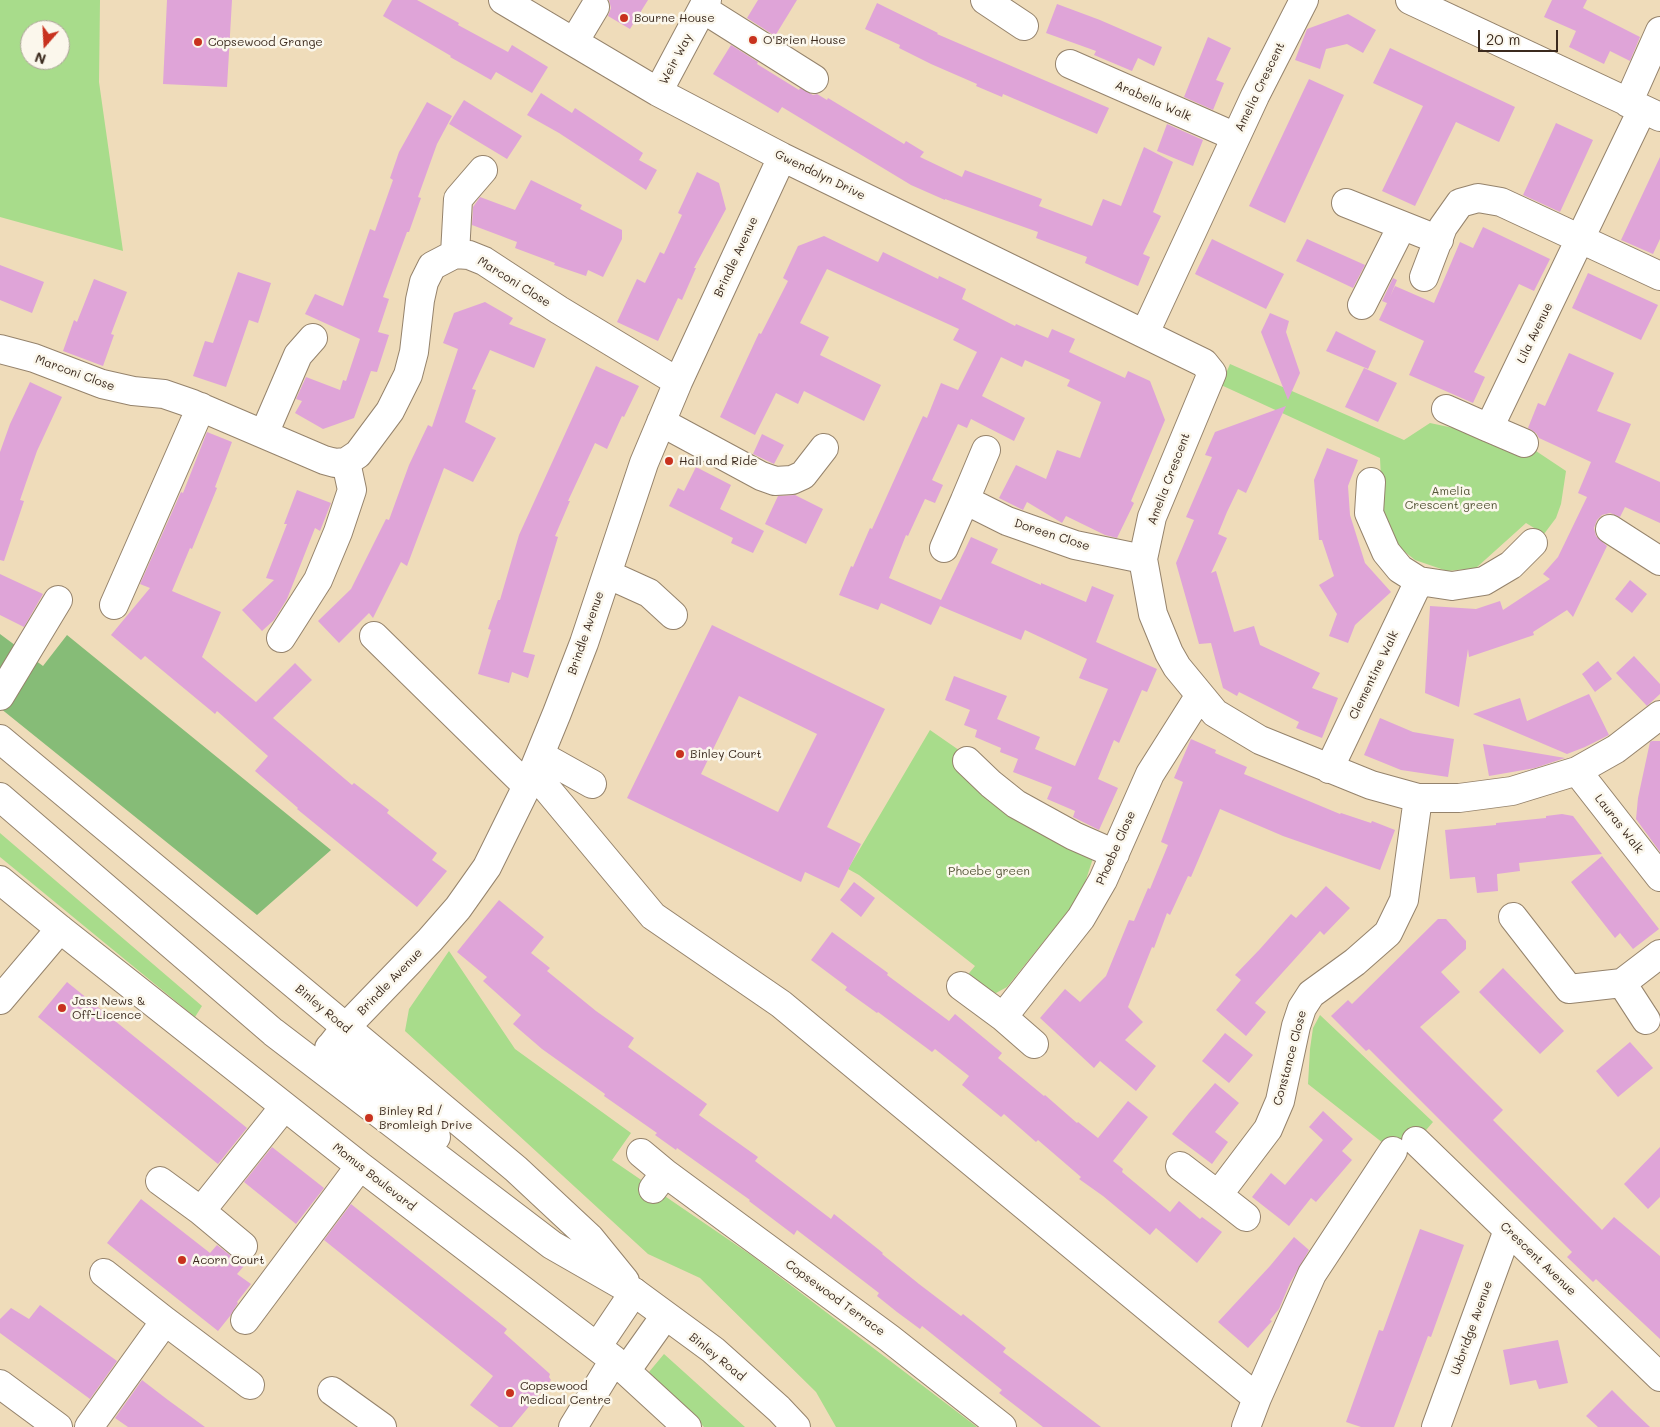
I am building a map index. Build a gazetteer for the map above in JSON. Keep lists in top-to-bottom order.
{
  "streets": {
    "street": [
      "Weir Way",
      "Amelia Crescent",
      "Arabella Walk",
      "Gwendolyn Drive",
      "Brindle Avenue",
      "Marconi Close",
      "Lila Avenue",
      "Doreen Close",
      "Clementine Walk",
      "Lauras Walk",
      "Phoebe Close",
      "Binley Road",
      "Constance Close",
      "Momus Boulevard",
      "Crescent Avenue",
      "Copsewood Terrace",
      "Uxbridge Avenue"
    ]
  },
  "crossings": [
    ["Weir Way", "Gwendolyn Drive"],
    ["Amelia Crescent", "Arabella Walk"],
    ["Amelia Crescent", "Gwendolyn Drive"],
    ["Amelia Crescent", "Doreen Close"],
    ["Amelia Crescent", "Clementine Walk"],
    ["Amelia Crescent", "Lauras Walk"],
    ["Amelia Crescent", "Phoebe Close"],
    ["Amelia Crescent", "Constance Close"],
    ["Gwendolyn Drive", "Brindle Avenue"],
    ["Brindle Avenue", "Marconi Close"],
    ["Brindle Avenue", "Binley Road"],
    ["Crescent Avenue", "Uxbridge Avenue"]
  ],
  "parks": ["Amelia Crescent green", "Phoebe green"],
  "places": [
    "Bourne House",
    "O'Brien House",
    "Copsewood Grange",
    "Hail and Ride",
    "Binley Court",
    "Jass News & Off-Licence",
    "Binley Rd / Bromleigh Drive",
    "Acorn Court",
    "Copsewood Medical Centre"
  ],
  "scale_bar": "20 m",
  "north": "bottom"
}
